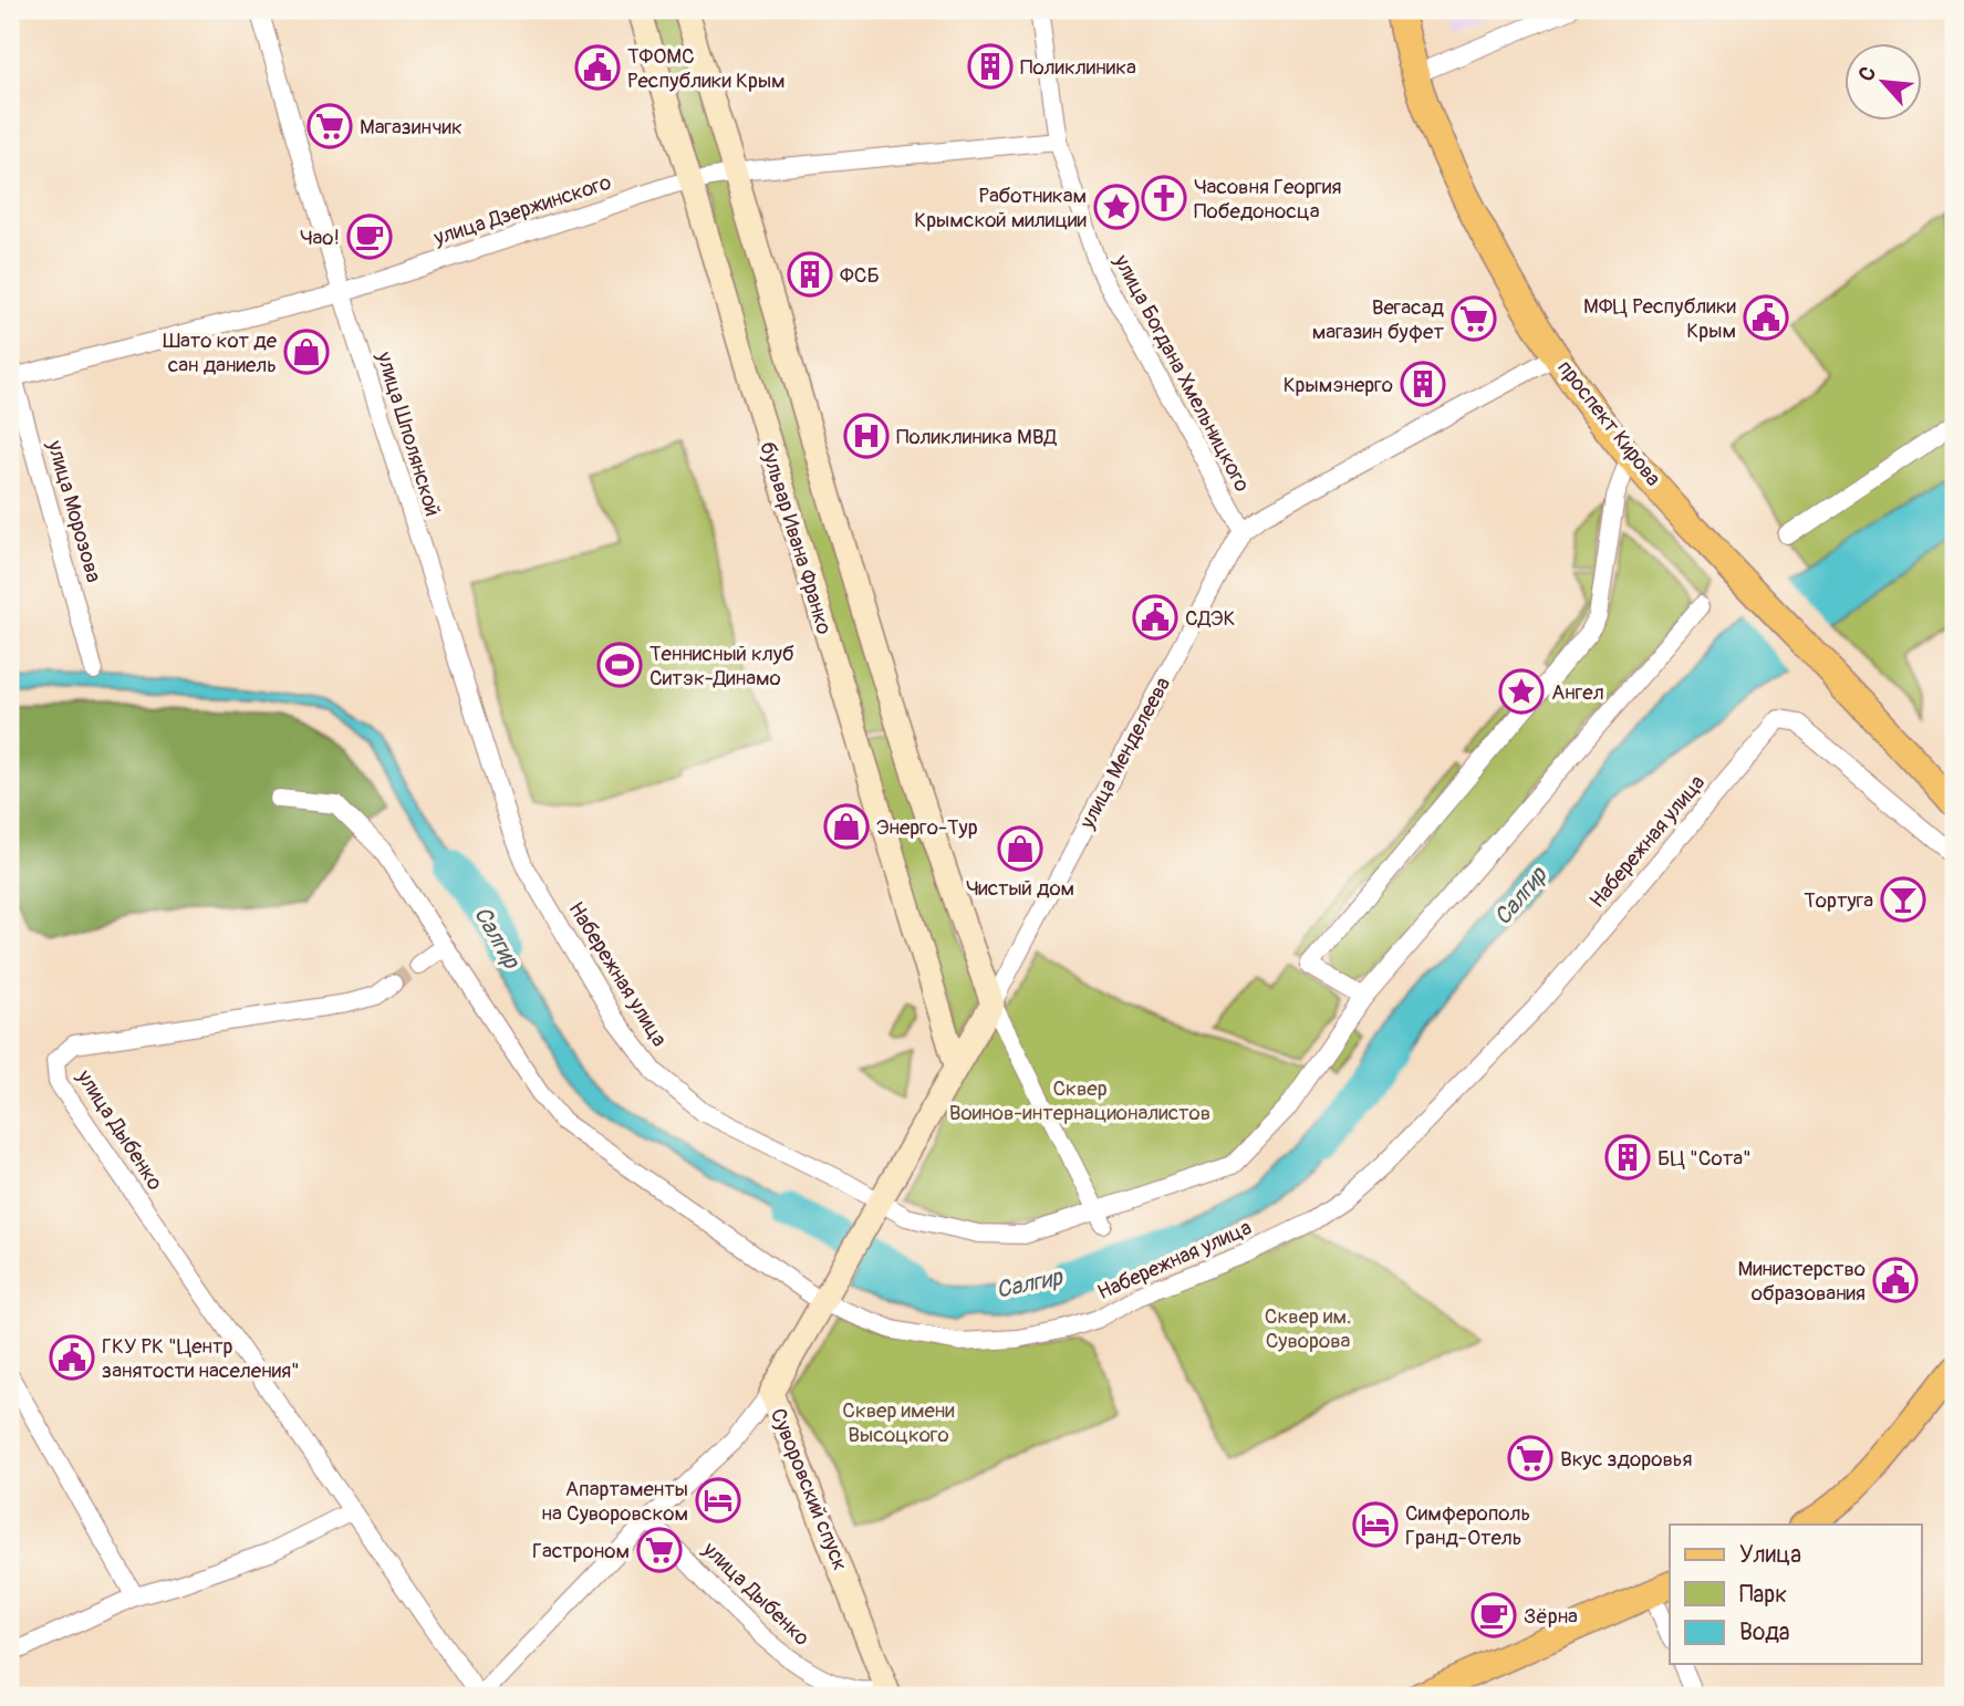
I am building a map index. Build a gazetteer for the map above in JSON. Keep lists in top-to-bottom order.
{
  "streets": {
    "main road": ["проспект Кирова"],
    "street": [
      "улица Дзержинского",
      "улица Богдана Хмельницкого",
      "улица Шполянской",
      "улица Морозова",
      "бульвар Ивана Франко",
      "улица Менделеева",
      "Набережная улица",
      "улица Дыбенко",
      "Суворовский спуск"
    ]
  },
  "crossings": [
    ["улица Дзержинского", "улица Богдана Хмельницкого"],
    ["улица Дзержинского", "улица Шполянской"],
    ["улица Дзержинского", "улица Морозова"],
    ["улица Дзержинского", "бульвар Ивана Франко"],
    ["улица Богдана Хмельницкого", "улица Менделеева"],
    ["проспект Кирова", "улица Менделеева"],
    ["улица Шполянской", "Набережная улица"],
    ["бульвар Ивана Франко", "улица Менделеева"],
    ["улица Менделеева", "Набережная улица"],
    ["улица Менделеева", "Суворовский спуск"],
    ["Набережная улица", "Суворовский спуск"],
    ["улица Дыбенко", "Суворовский спуск"]
  ],
  "water": ["Салгир"],
  "parks": ["Сквер Воинов-интернационалистов", "Сквер им. Суворова", "Сквер имени Высоцкого"],
  "places": {
    "building": [
      "Поликлиника",
      "ФСБ",
      "Крымэнерго",
      "БЦ \"Сота\""
    ],
    "public building": [
      "ТФОМС Республики Крым",
      "МФЦ Республики Крым",
      "СДЭК",
      "Министерство образования",
      "ГКУ РК \"Центр занятости населения\""
    ],
    "supermarket": [
      "Магазинчик",
      "Вегасад магазин буфет",
      "Вкус здоровья",
      "Гастроном"
    ],
    "church": ["Часовня Георгия Победоносца"],
    "place": ["Работникам Крымской милиции", "Ангел"],
    "cafe": ["Чао!", "Зёрна"],
    "shop": ["Шато кот де сан даниель", "Энерго-Тур", "Чистый дом"],
    "hospital": ["Поликлиника МВД"],
    "sports": ["Теннисный клуб Ситэк-Динамо"],
    "bar": ["Тортуга"],
    "hotel": ["Апартаменты на Суворовском", "Симферополь Гранд-Отель"]
  },
  "legend": ["Улица", "Парк", "Вода"],
  "north": "top left"
}
